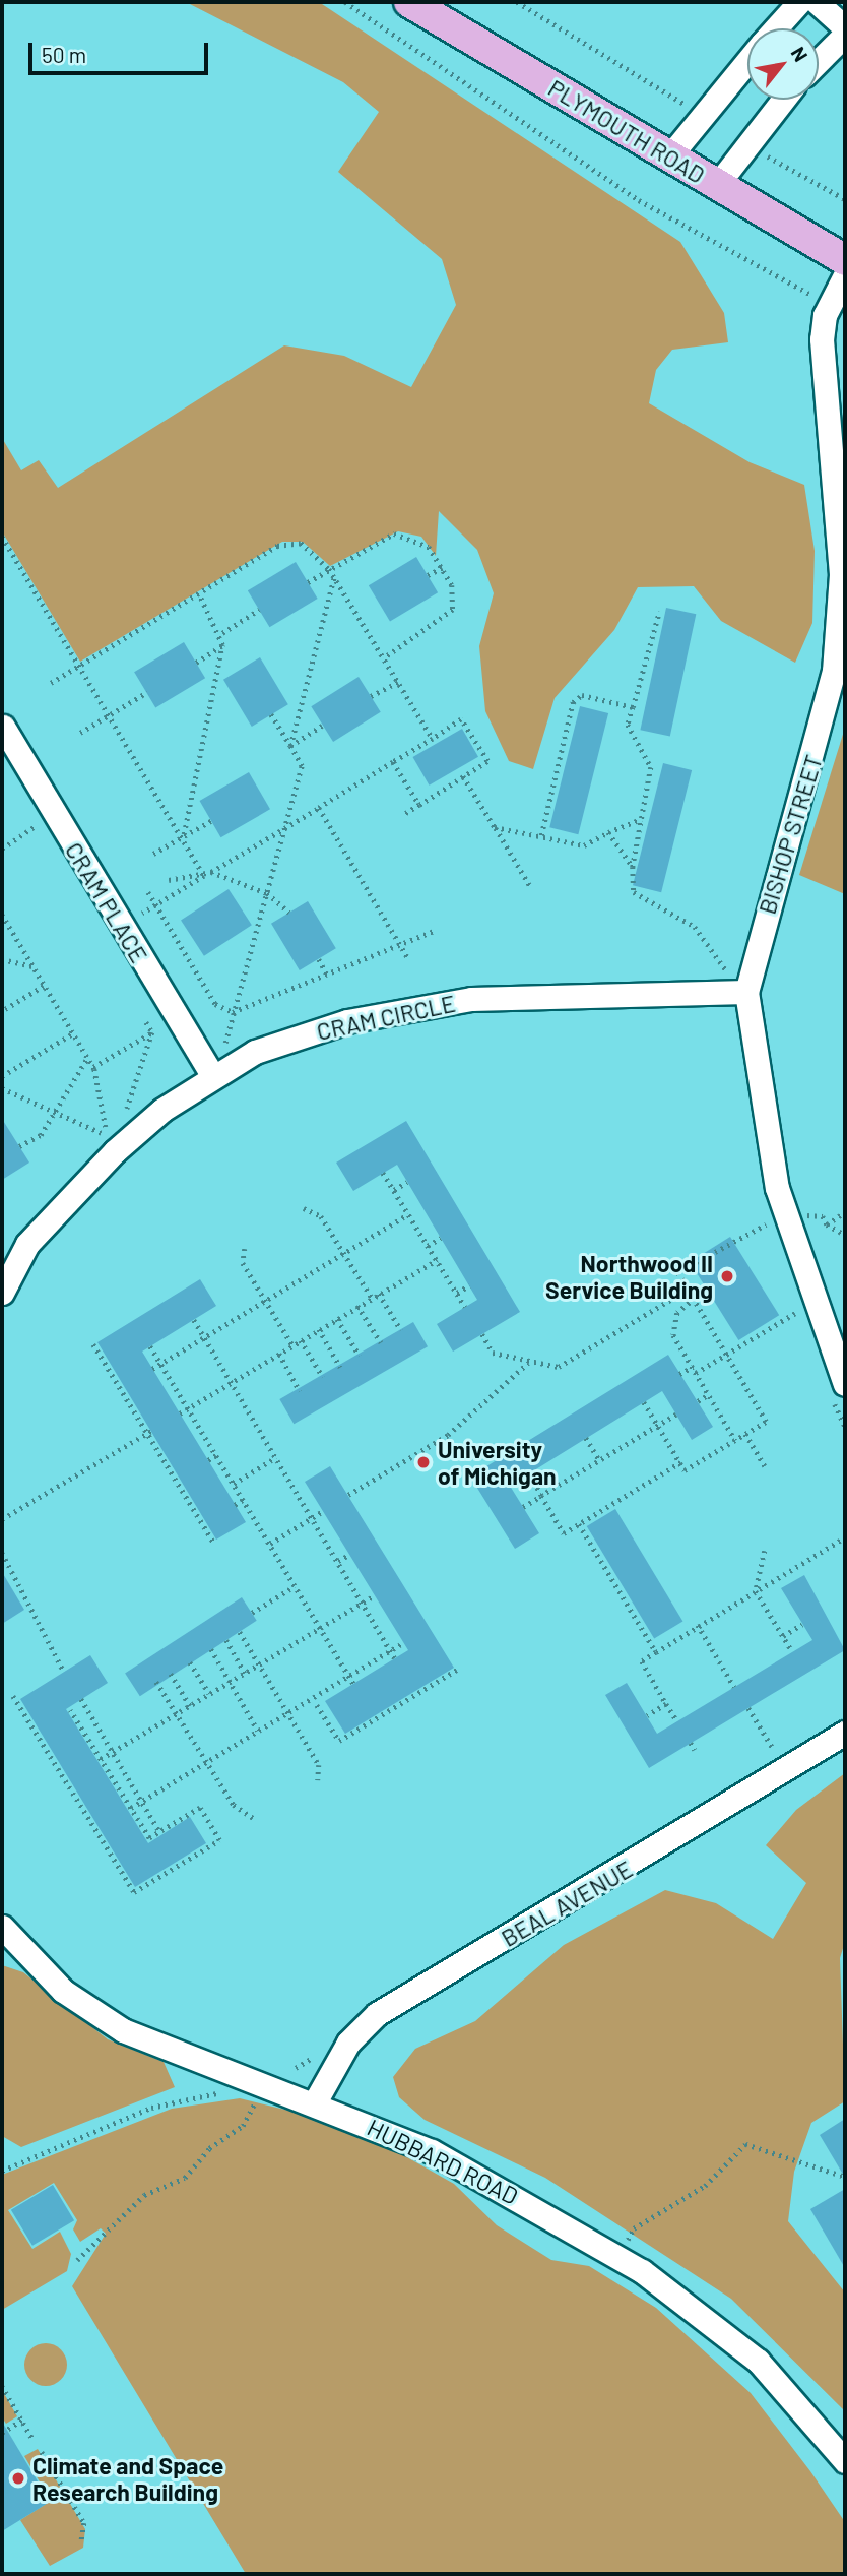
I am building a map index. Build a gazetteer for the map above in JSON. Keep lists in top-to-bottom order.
{
  "streets": {
    "main road": ["PLYMOUTH ROAD"],
    "street": [
      "BISHOP STREET",
      "CRAM PLACE",
      "CRAM CIRCLE",
      "BEAL AVENUE",
      "HUBBARD ROAD"
    ]
  },
  "crossings": [
    ["BISHOP STREET", "CRAM CIRCLE"],
    ["CRAM PLACE", "CRAM CIRCLE"],
    ["BEAL AVENUE", "HUBBARD ROAD"]
  ],
  "places": ["Northwood II Service Building", "University of Michigan", "Climate and Space Research Building"],
  "scale_bar": "50 m",
  "north": "top right"
}
